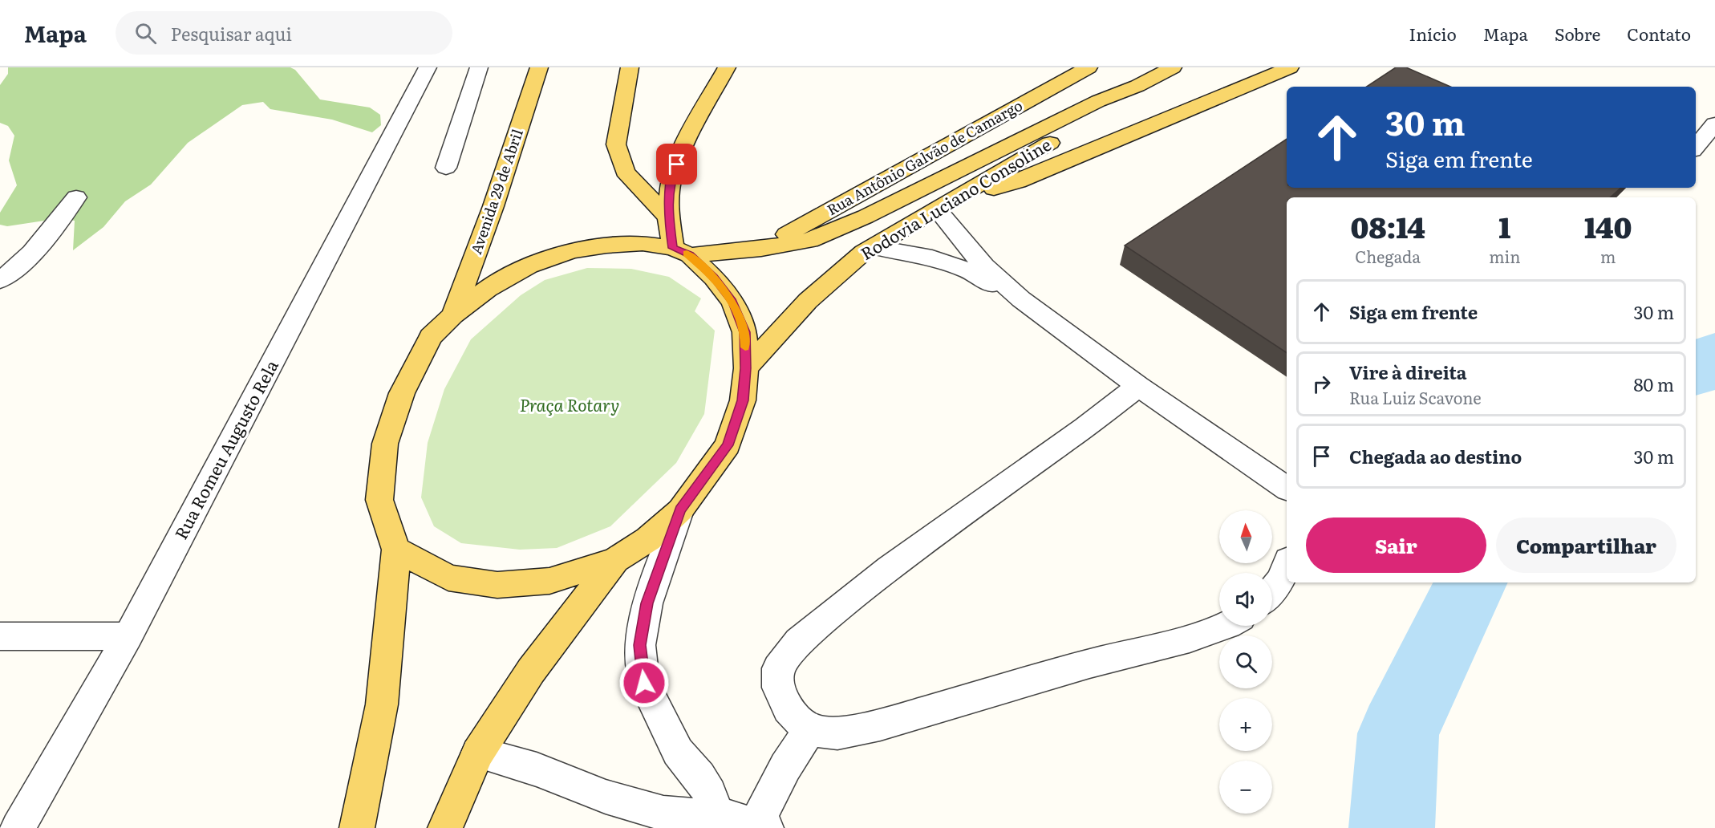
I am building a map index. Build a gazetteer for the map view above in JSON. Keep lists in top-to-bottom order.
{
  "streets": {
    "main road": ["Rua Antônio Galvão de Camargo", "Avenida 29 de Abril", "Rodovia Luciano Consoline"],
    "street": ["Rua Romeu Augusto Rela"]
  },
  "crossings": [
    ["Rua Antônio Galvão de Camargo", "Rodovia Luciano Consoline"],
    ["Avenida 29 de Abril", "Rodovia Luciano Consoline"]
  ],
  "parks": ["Praça Rotary"],
  "north": "top",
  "page": {
    "header": "Mapa",
    "search": "Pesquisar aqui",
    "nav": [
      "Início",
      "Mapa",
      "Sobre",
      "Contato"
    ],
    "turn": ["30 m", "Siga em frente"],
    "eta": [
      "08:14",
      "Chegada",
      "1",
      "min",
      "140",
      "m"
    ],
    "list": [
      {
        "name": "Siga em frente",
        "value": "30 m"
      },
      {
        "name": "Vire à direita",
        "note": "Rua Luiz Scavone",
        "value": "80 m"
      },
      {
        "name": "Chegada ao destino",
        "value": "30 m"
      }
    ],
    "buttons": ["Sair", "Compartilhar"],
    "map_buttons": ["+", "−"]
  }
}
